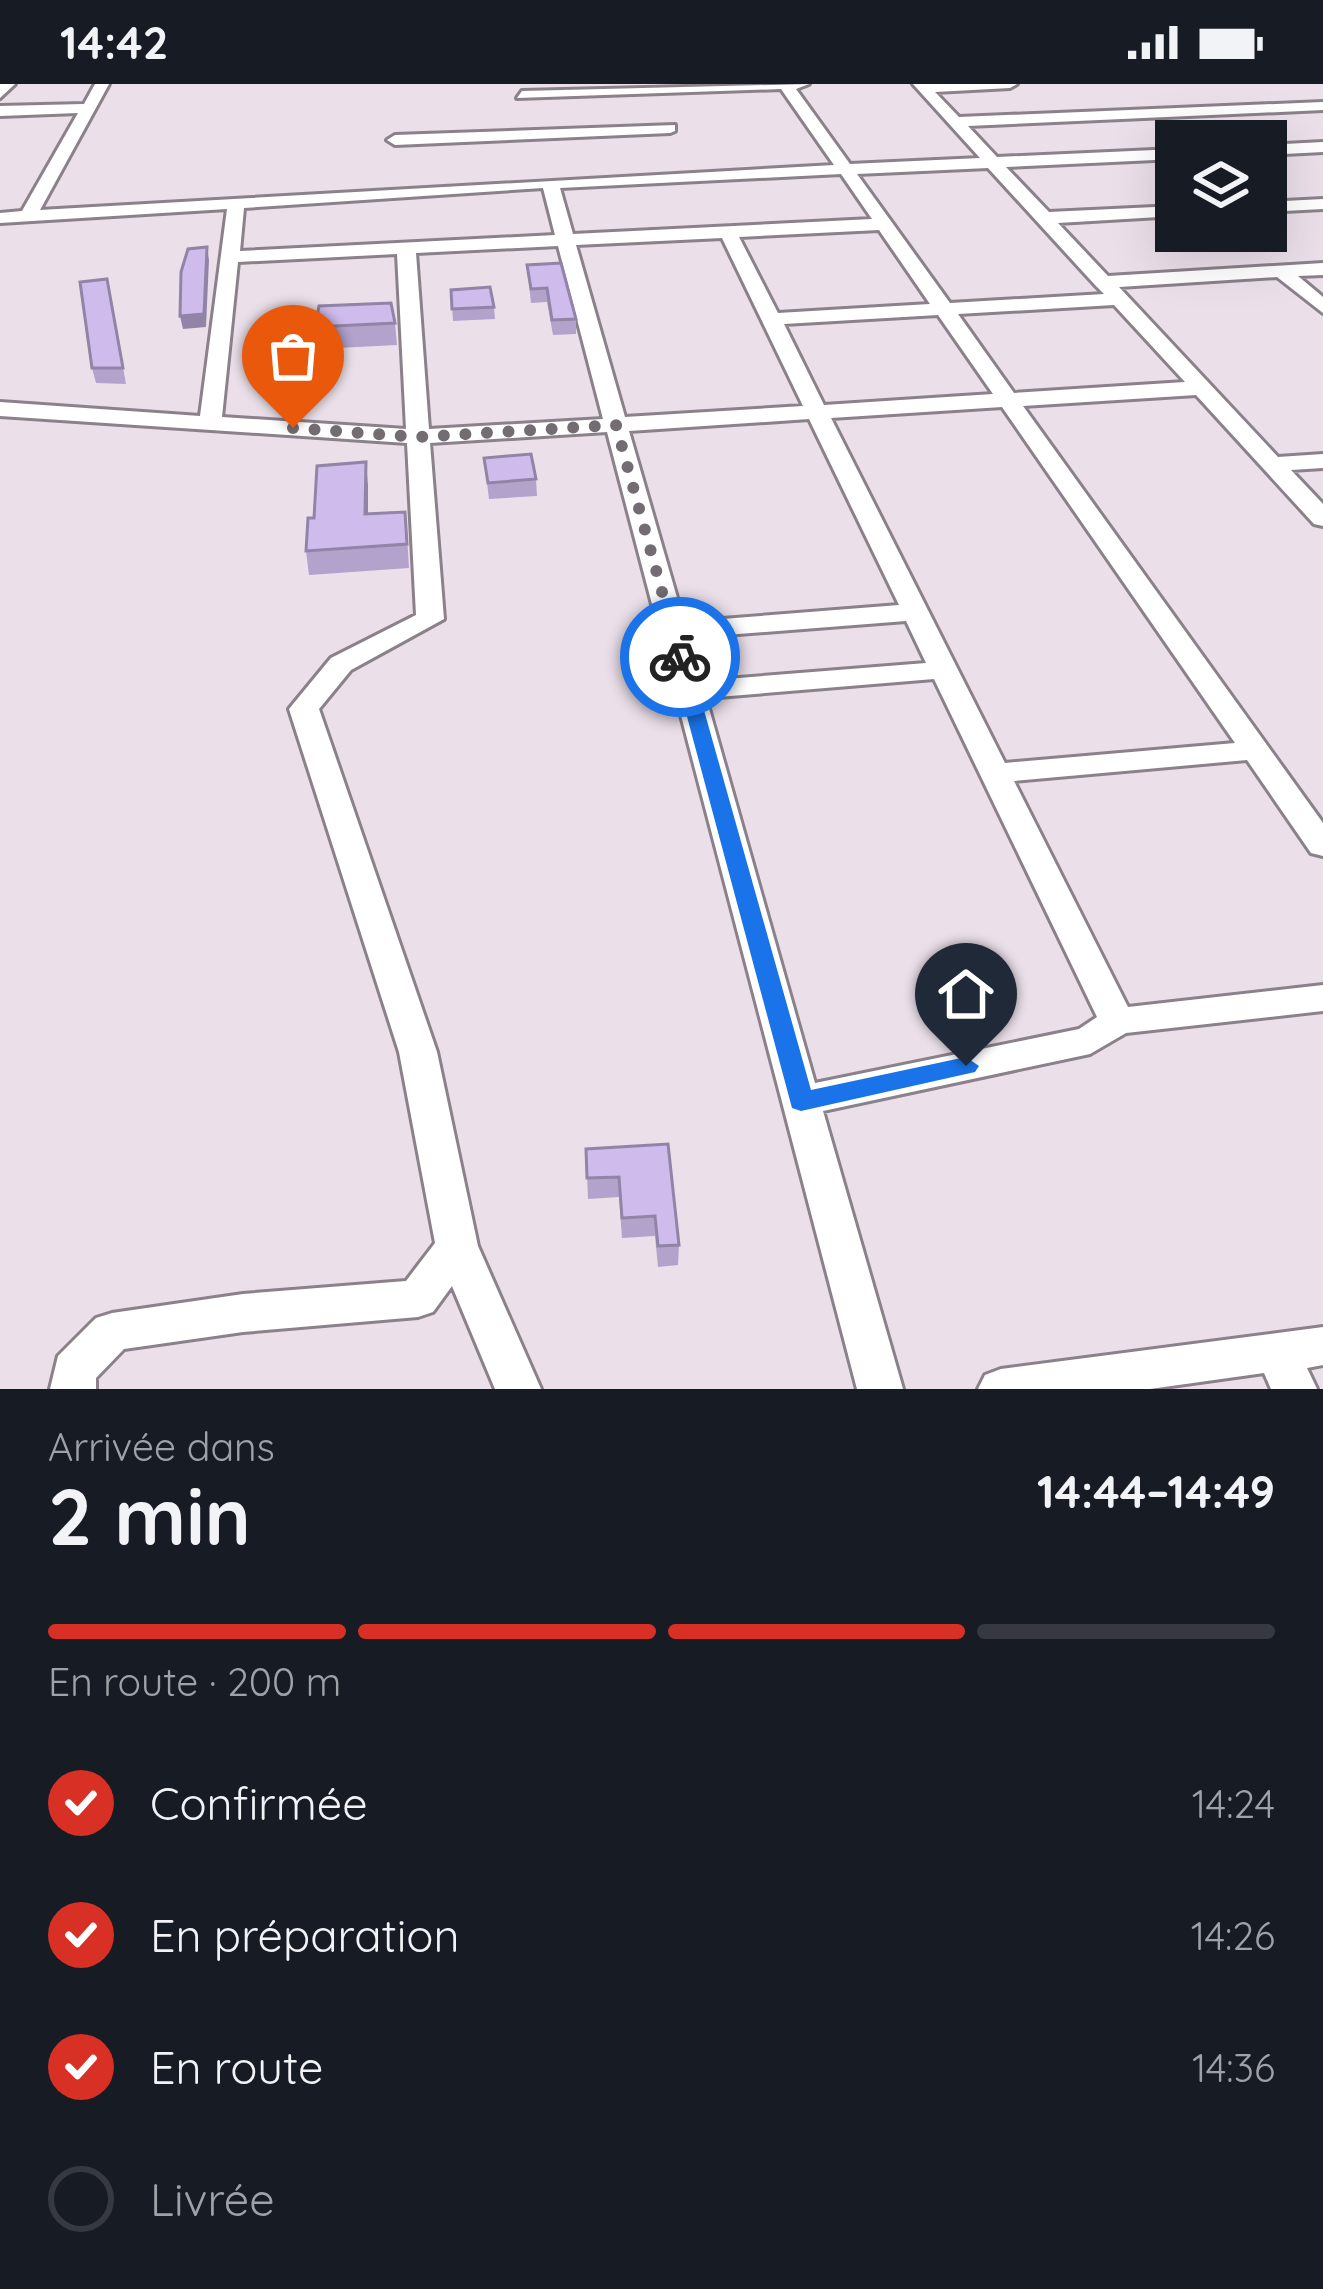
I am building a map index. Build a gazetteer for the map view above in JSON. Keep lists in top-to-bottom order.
{
  "page": {
    "status": "14:42",
    "heading": ["2 min", "Arrivée dans", "14:44–14:49"],
    "bar": "En route · 200 m",
    "list": [
      ["Confirmée", "14:24"],
      ["En préparation", "14:26"],
      ["En route", "14:36"],
      "Livrée"
    ]
  }
}
